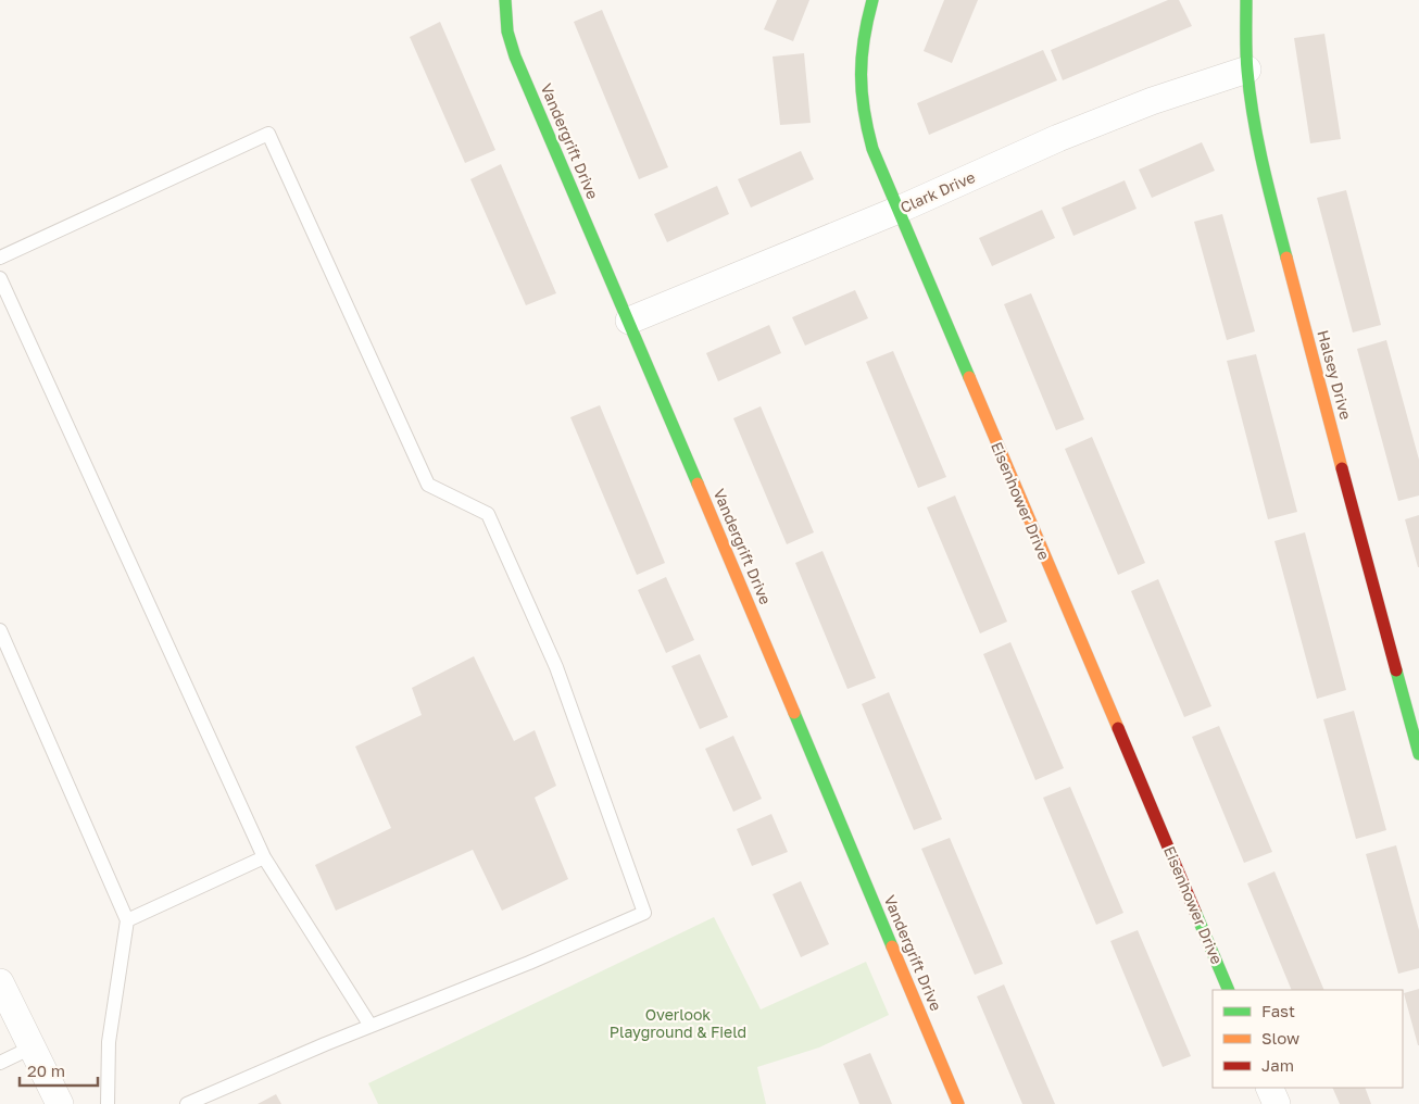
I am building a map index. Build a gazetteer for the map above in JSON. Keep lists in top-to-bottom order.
{
  "streets": {
    "street": [
      "Vandergrift Drive",
      "Clark Drive",
      "Halsey Drive",
      "Eisenhower Drive"
    ]
  },
  "crossings": [
    ["Vandergrift Drive", "Clark Drive"],
    ["Clark Drive", "Halsey Drive"],
    ["Clark Drive", "Eisenhower Drive"]
  ],
  "parks": ["Overlook Playground & Field"],
  "legend": ["Fast", "Slow", "Jam"],
  "scale_bar": "20 m"
}
